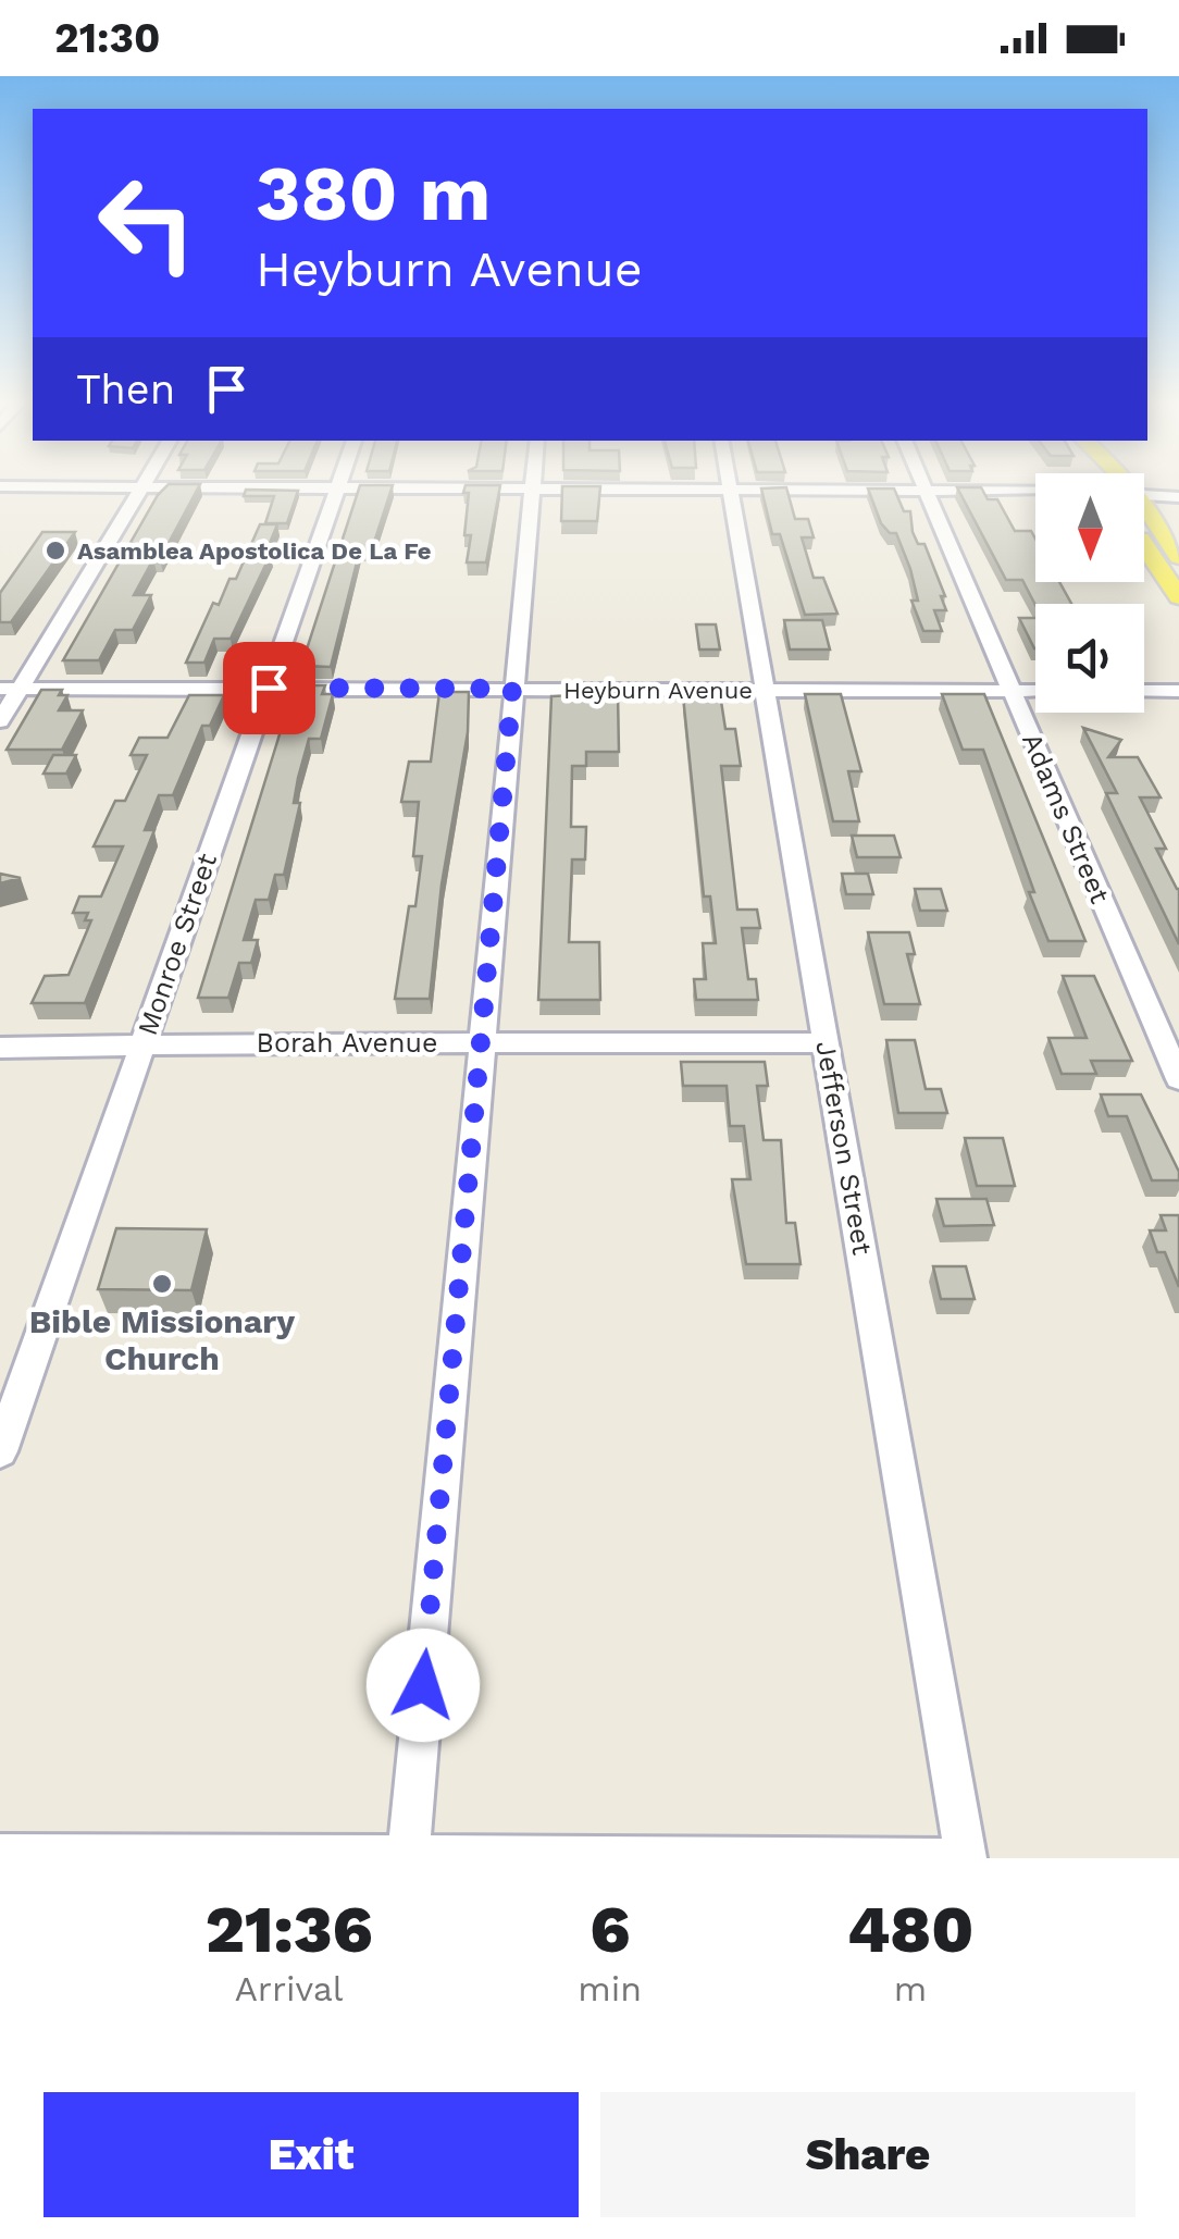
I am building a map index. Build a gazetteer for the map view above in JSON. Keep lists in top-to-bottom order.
{
  "streets": {
    "street": [
      "Heyburn Avenue",
      "Adams Street",
      "Monroe Street",
      "Borah Avenue",
      "Jefferson Street"
    ]
  },
  "crossings": [
    ["Heyburn Avenue", "Adams Street"],
    ["Heyburn Avenue", "Monroe Street"],
    ["Heyburn Avenue", "Jefferson Street"],
    ["Monroe Street", "Borah Avenue"],
    ["Borah Avenue", "Jefferson Street"]
  ],
  "places": ["Asamblea Apostolica De La Fe", "Bible Missionary Church"],
  "north": "bottom",
  "page": {
    "status": "21:30",
    "turn": ["380 m", "Heyburn Avenue"],
    "then": "Then",
    "eta": [
      "21:36",
      "Arrival",
      "6",
      "min",
      "480",
      "m"
    ],
    "buttons": ["Exit", "Share"]
  }
}
